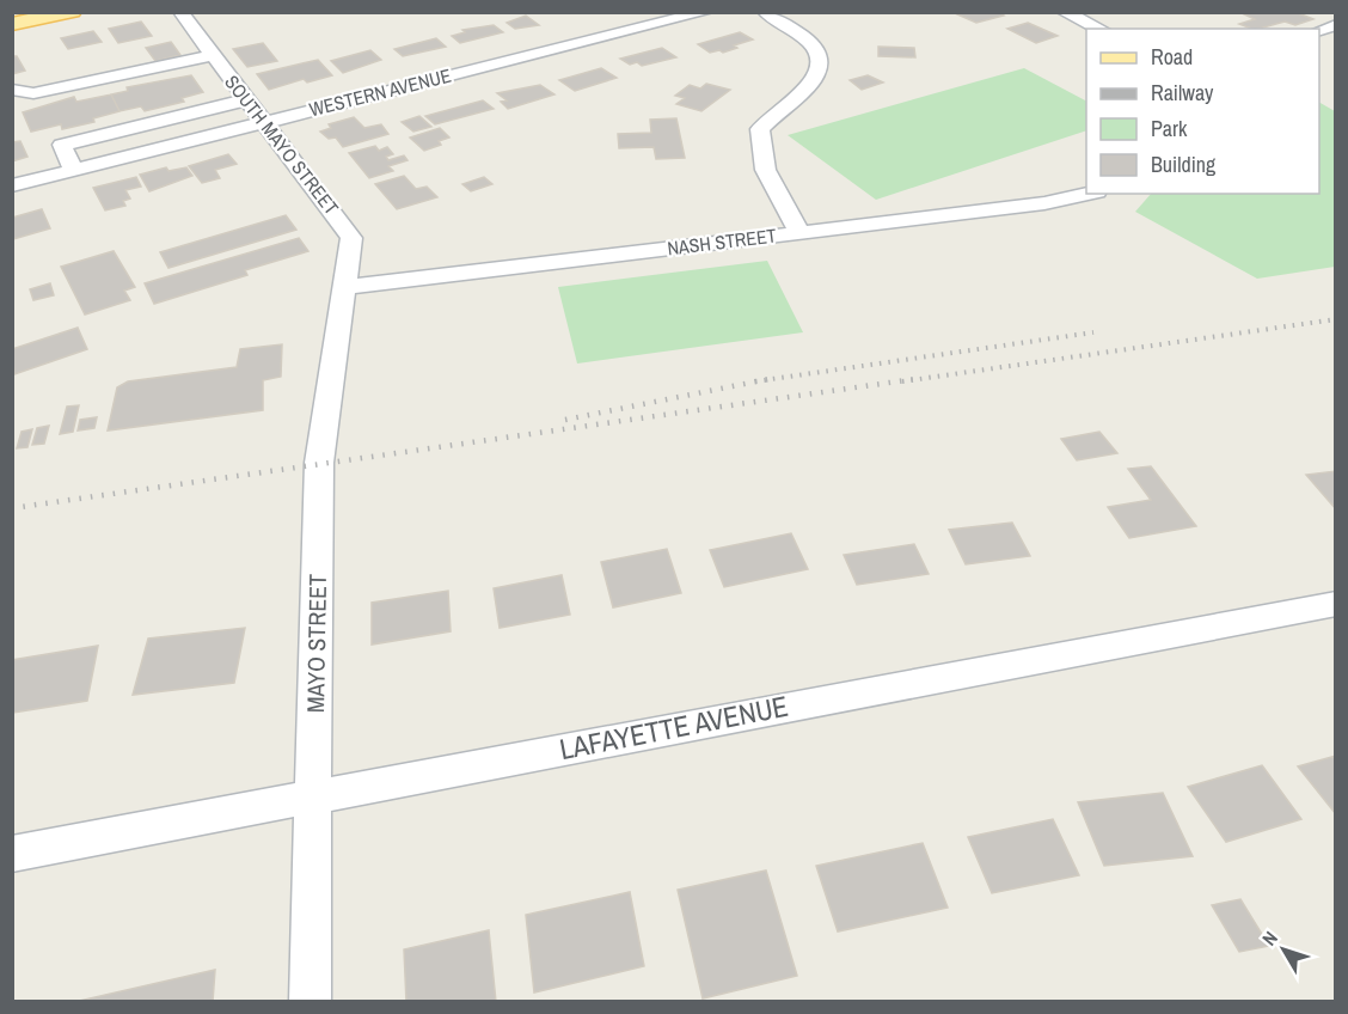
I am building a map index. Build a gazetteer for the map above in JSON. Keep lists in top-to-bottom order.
{
  "streets": {
    "street": [
      "WESTERN AVENUE",
      "SOUTH MAYO STREET",
      "NASH STREET",
      "MAYO STREET",
      "LAFAYETTE AVENUE"
    ]
  },
  "crossings": [
    ["WESTERN AVENUE", "SOUTH MAYO STREET"],
    ["SOUTH MAYO STREET", "NASH STREET"],
    ["SOUTH MAYO STREET", "MAYO STREET"],
    ["NASH STREET", "MAYO STREET"],
    ["MAYO STREET", "LAFAYETTE AVENUE"]
  ],
  "legend": [
    "Road",
    "Railway",
    "Park",
    "Building"
  ],
  "north": "top left"
}
